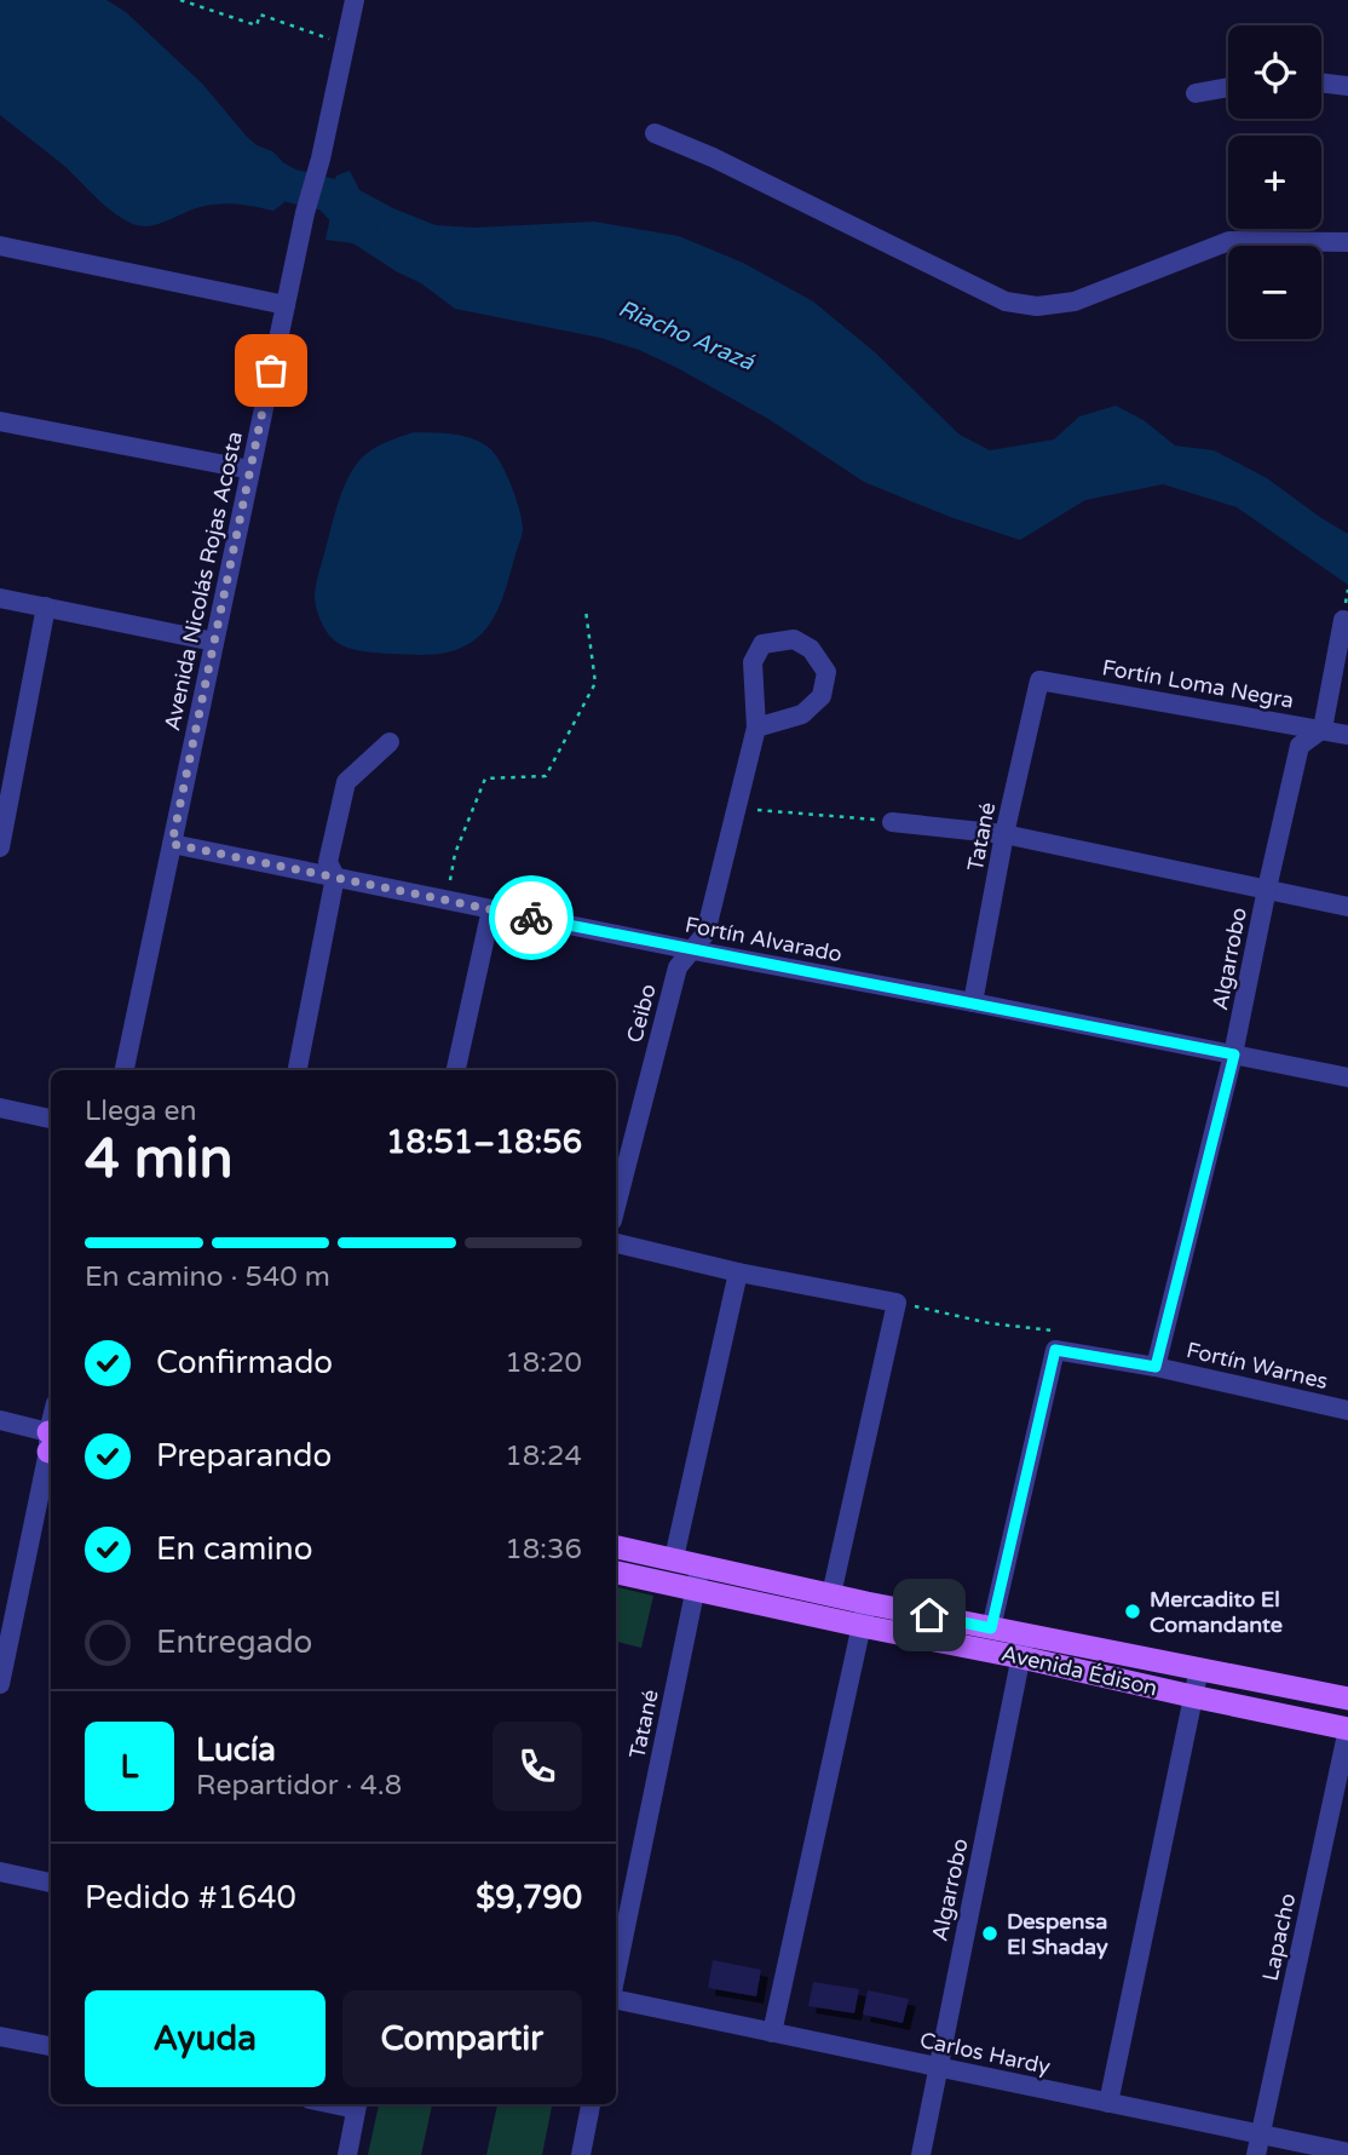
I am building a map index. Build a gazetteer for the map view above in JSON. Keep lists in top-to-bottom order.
{
  "streets": {
    "main road": ["Avenida Édison"],
    "street": [
      "Avenida Nicolás Rojas Acosta",
      "Fortín Loma Negra",
      "Tatané",
      "Fortín Alvarado",
      "Algarrobo",
      "Ceibo",
      "Fortín Warnes",
      "Lapacho",
      "Carlos Hardy"
    ]
  },
  "crossings": [
    ["Avenida Nicolás Rojas Acosta", "Fortín Alvarado"],
    ["Fortín Loma Negra", "Tatané"],
    ["Fortín Loma Negra", "Algarrobo"],
    ["Tatané", "Fortín Alvarado"],
    ["Tatané", "Avenida Édison"],
    ["Fortín Alvarado", "Algarrobo"],
    ["Fortín Alvarado", "Ceibo"],
    ["Algarrobo", "Fortín Warnes"],
    ["Algarrobo", "Avenida Édison"],
    ["Algarrobo", "Carlos Hardy"],
    ["Avenida Édison", "Lapacho"],
    ["Lapacho", "Carlos Hardy"]
  ],
  "water": ["Riacho Arazá"],
  "places": ["Mercadito El Comandante", "Despensa El Shaday"],
  "page": {
    "map_buttons": ["+", "−"],
    "heading": ["4 min", "Llega en", "18:51–18:56"],
    "panel": [
      "Lucía",
      "Repartidor · 4.8",
      "Pedido #1640",
      "$9,790"
    ],
    "bar": "En camino · 540 m",
    "list": [
      ["Confirmado", "18:20"],
      ["Preparando", "18:24"],
      ["En camino", "18:36"],
      "Entregado"
    ],
    "round": "L",
    "buttons": ["Ayuda", "Compartir"]
  }
}
